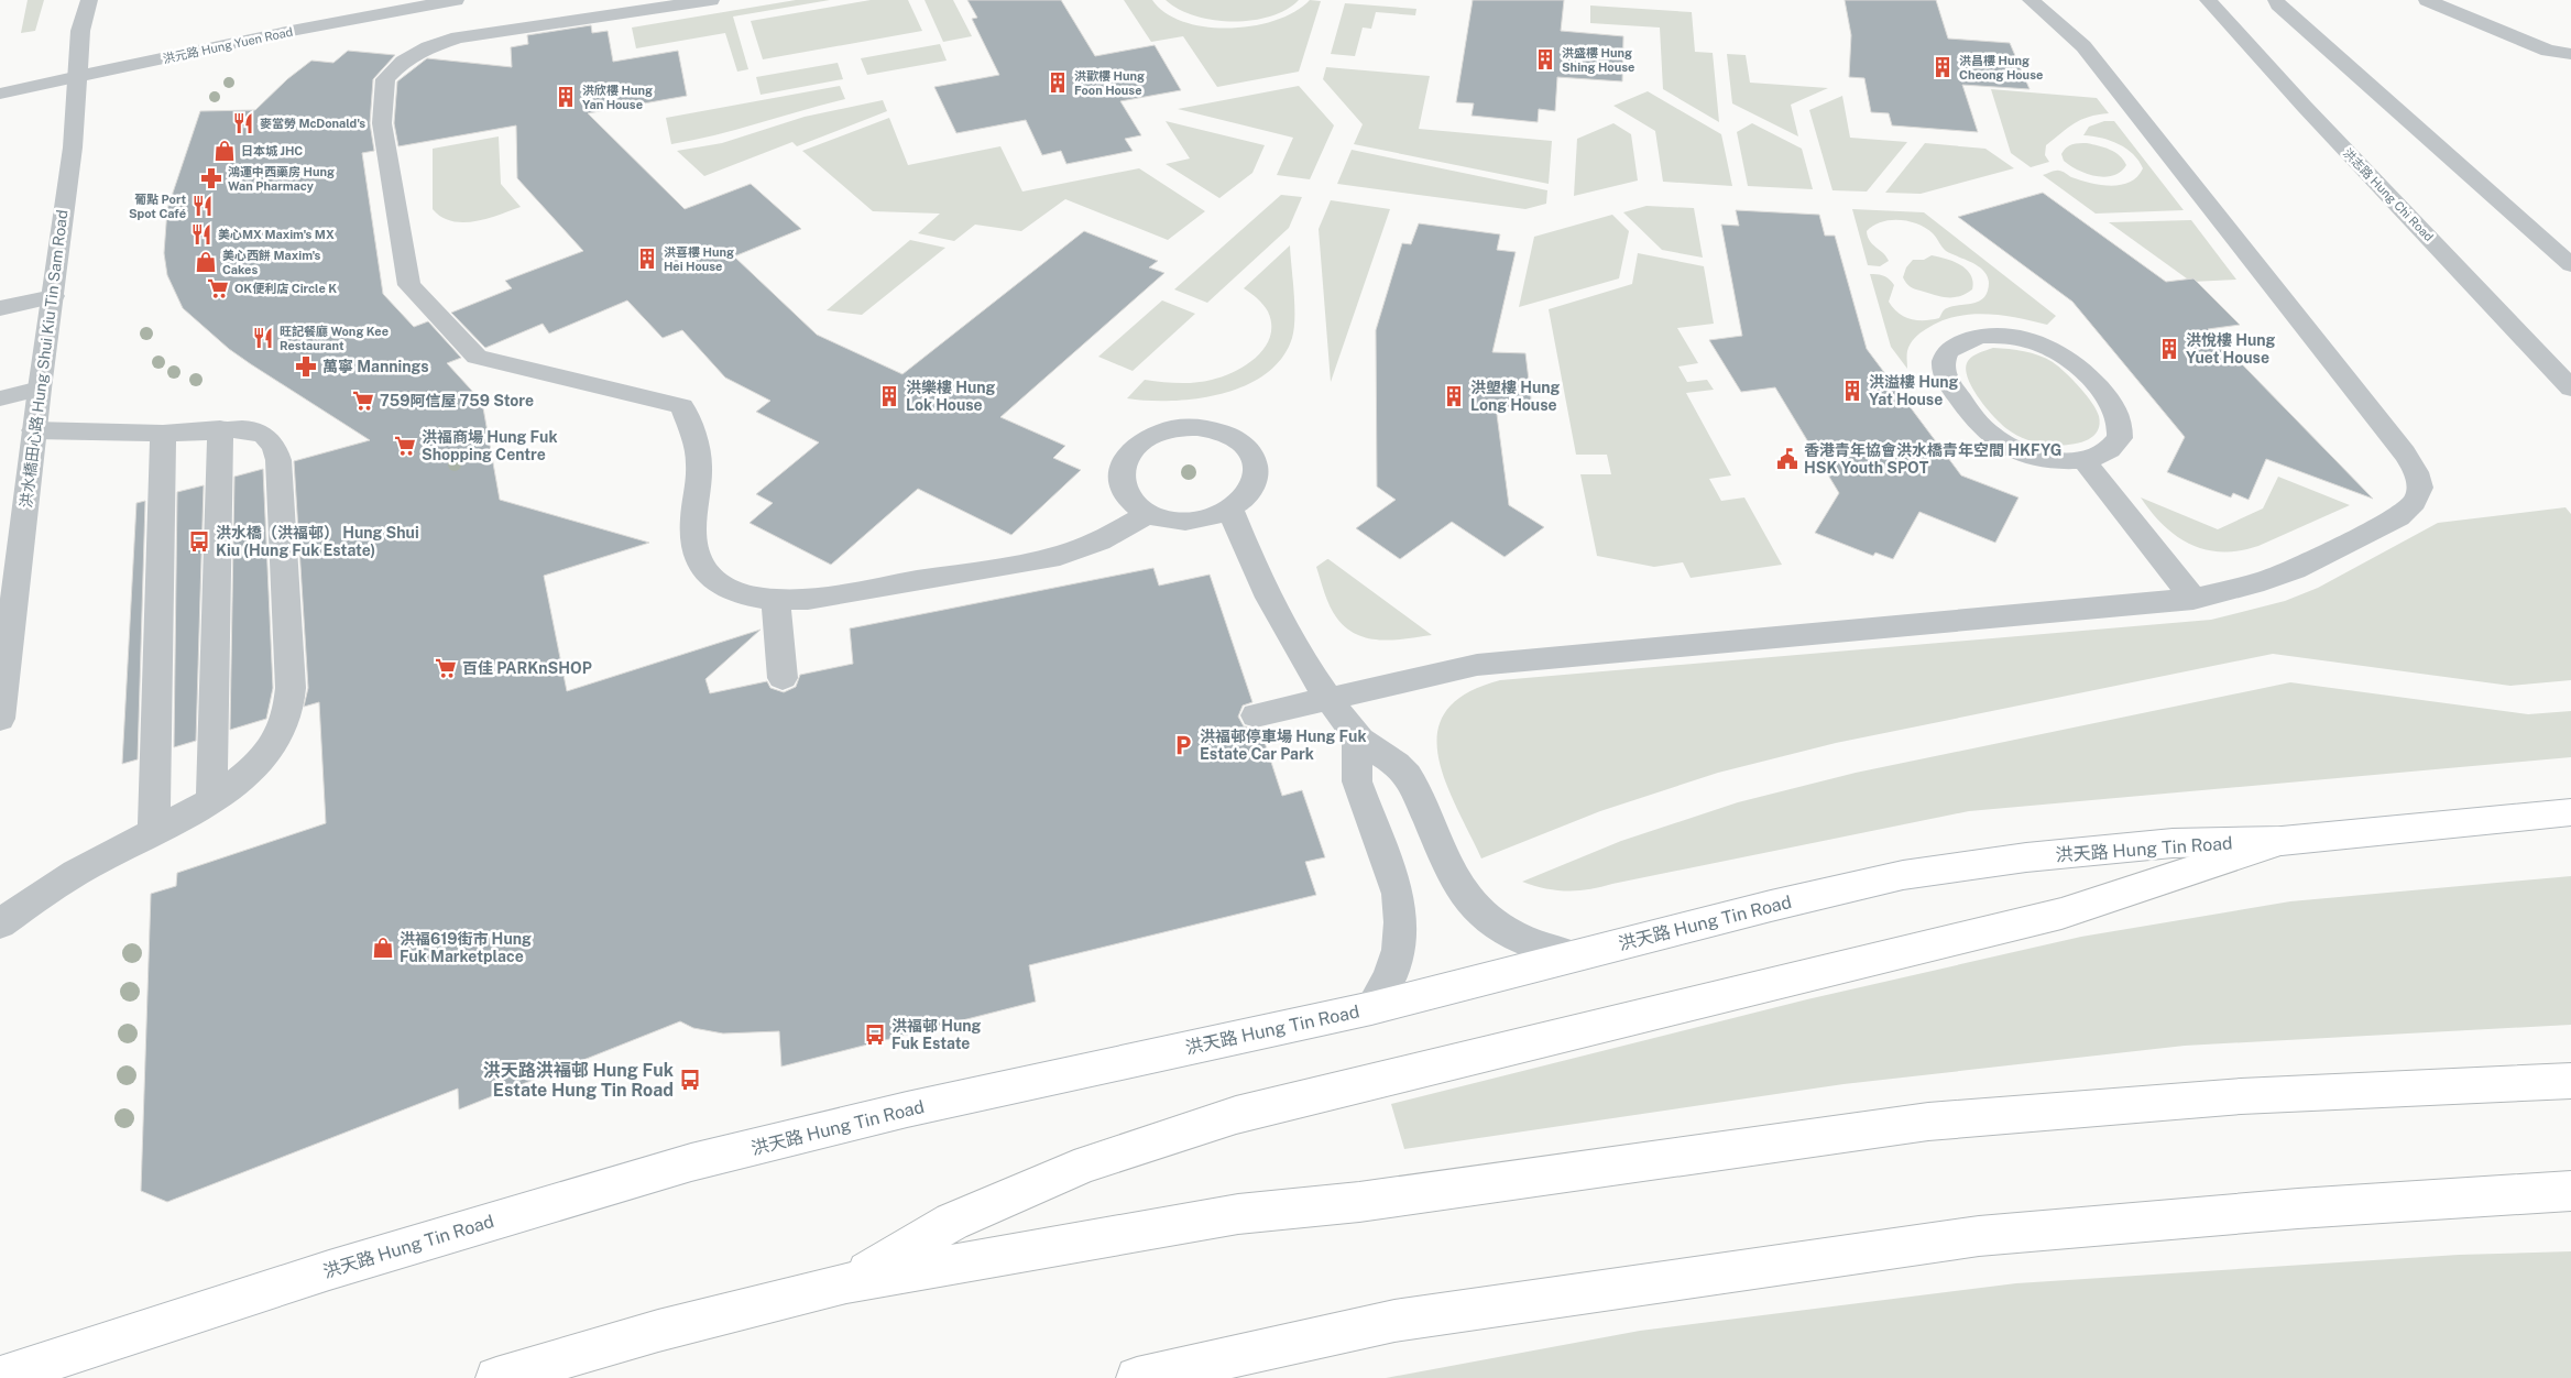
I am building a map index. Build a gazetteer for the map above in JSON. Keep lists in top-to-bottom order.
{
  "streets": {
    "main road": ["洪天路 Hung Tin Road"],
    "street": ["洪元路 Hung Yuen Road", "洪志路 Hung Chi Road", "洪水橋田心路 Hung Shui Kiu Tin Sam Road"]
  },
  "crossings": [
    ["洪元路 Hung Yuen Road", "洪水橋田心路 Hung Shui Kiu Tin Sam Road"]
  ],
  "places": {
    "building": [
      "洪盛樓 Hung Shing House",
      "洪昌樓 Hung Cheong House",
      "洪歡樓 Hung Foon House",
      "洪欣樓 Hung Yan House",
      "洪喜樓 Hung Hei House",
      "洪悅樓 Hung Yuet House",
      "洪溢樓 Hung Yat House",
      "洪樂樓 Hung Lok House",
      "洪塱樓 Hung Long House"
    ],
    "restaurant": [
      "麥當勞 McDonald's",
      "葡點 Port Spot Café",
      "美心MX Maxim's MX",
      "旺記餐廳 Wong Kee Restaurant"
    ],
    "shop": ["日本城 JHC", "美心西餅 Maxim's Cakes", "洪福619街市 Hung Fuk Marketplace"],
    "pharmacy": ["鴻運中西藥房 Hung Wan Pharmacy", "萬寧 Mannings"],
    "supermarket": [
      "OK便利店 Circle K",
      "759阿信屋 759 Store",
      "洪福商場 Hung Fuk Shopping Centre",
      "百佳 PARKnSHOP"
    ],
    "public building": ["香港青年協會洪水橋青年空間 HKFYG HSK Youth SPOT"],
    "bus stop": ["洪水橋（洪福邨） Hung Shui Kiu (Hung Fuk Estate)", "洪福邨 Hung Fuk Estate", "洪天路洪福邨 Hung Fuk Estate Hung Tin Road"],
    "parking": ["洪福邨停車場 Hung Fuk Estate Car Park"]
  }
}
